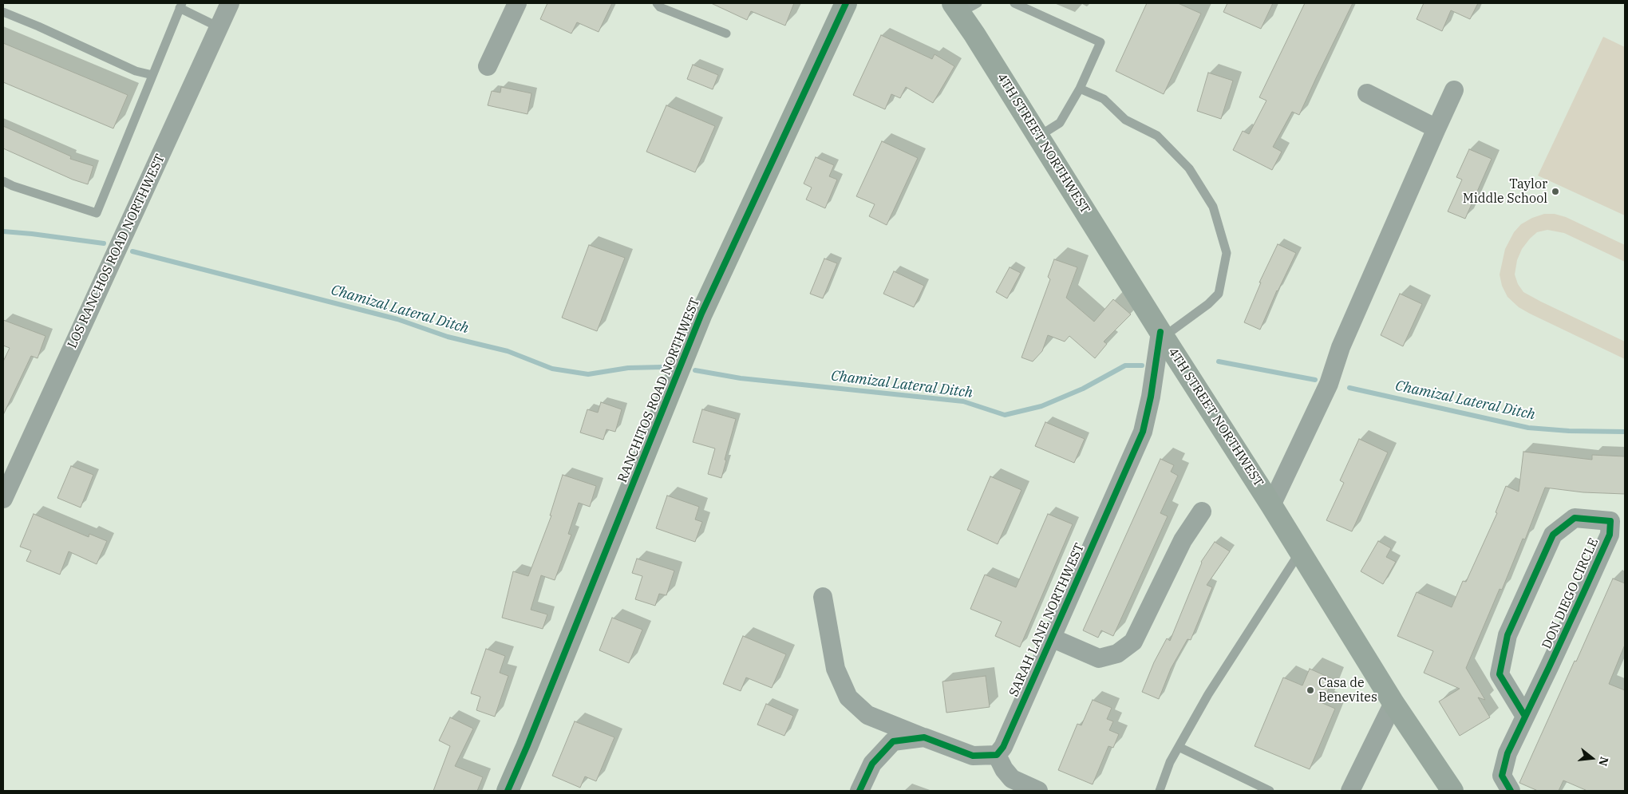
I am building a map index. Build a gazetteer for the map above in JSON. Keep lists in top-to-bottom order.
{
  "streets": {
    "main road": ["4TH STREET NORTHWEST", "RANCHITOS ROAD NORTHWEST"],
    "street": ["LOS RANCHOS ROAD NORTHWEST", "DON DIEGO CIRCLE", "SARAH LANE NORTHWEST"]
  },
  "crossings": [
    ["4TH STREET NORTHWEST", "SARAH LANE NORTHWEST"]
  ],
  "water": ["Chamizal Lateral Ditch"],
  "places": ["Taylor Middle School", "Casa de Benevites"],
  "north": "right"
}
